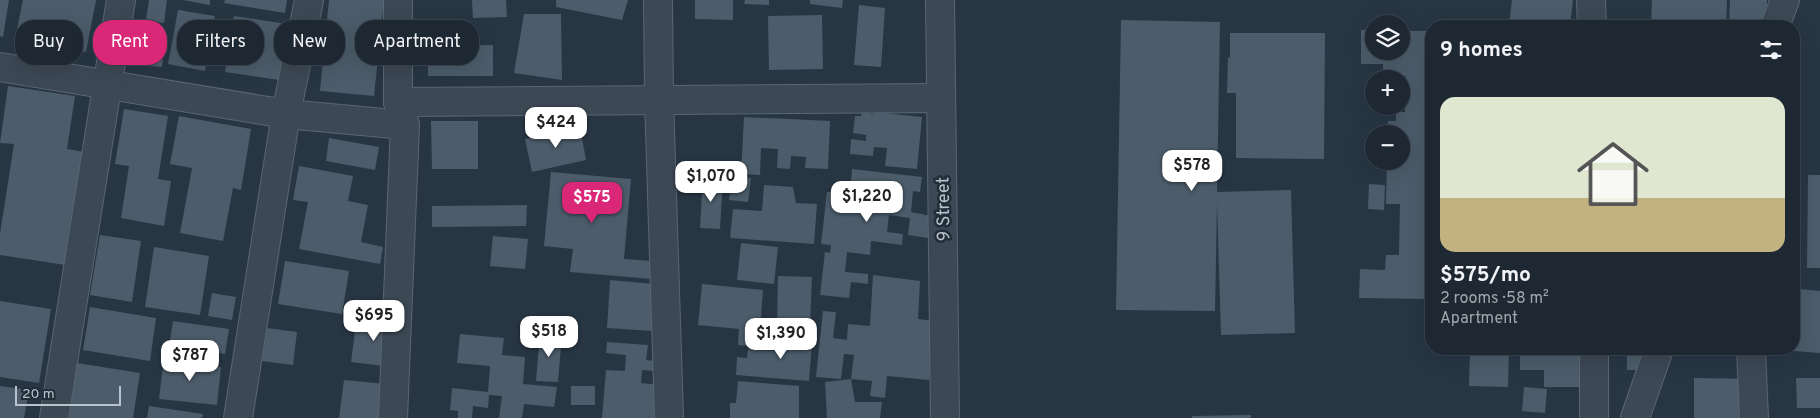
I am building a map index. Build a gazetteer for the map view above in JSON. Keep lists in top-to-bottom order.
{
  "streets": {
    "street": ["9 Street"]
  },
  "scale_bar": "20 m",
  "page": {
    "map_buttons": ["+", "−"],
    "chip": [
      "Buy",
      "Rent",
      "Filters",
      "New",
      "Apartment"
    ],
    "heading": "9 homes",
    "list": [
      {
        "name": "$575/mo",
        "note": "2 rooms · 58 m² · Apartment"
      }
    ],
    "price": [
      "$424",
      "$578",
      "$1,070",
      "$1,220",
      "$575",
      "$695",
      "$518",
      "$1,390",
      "$787"
    ],
    "scale": "20 m"
  }
}
